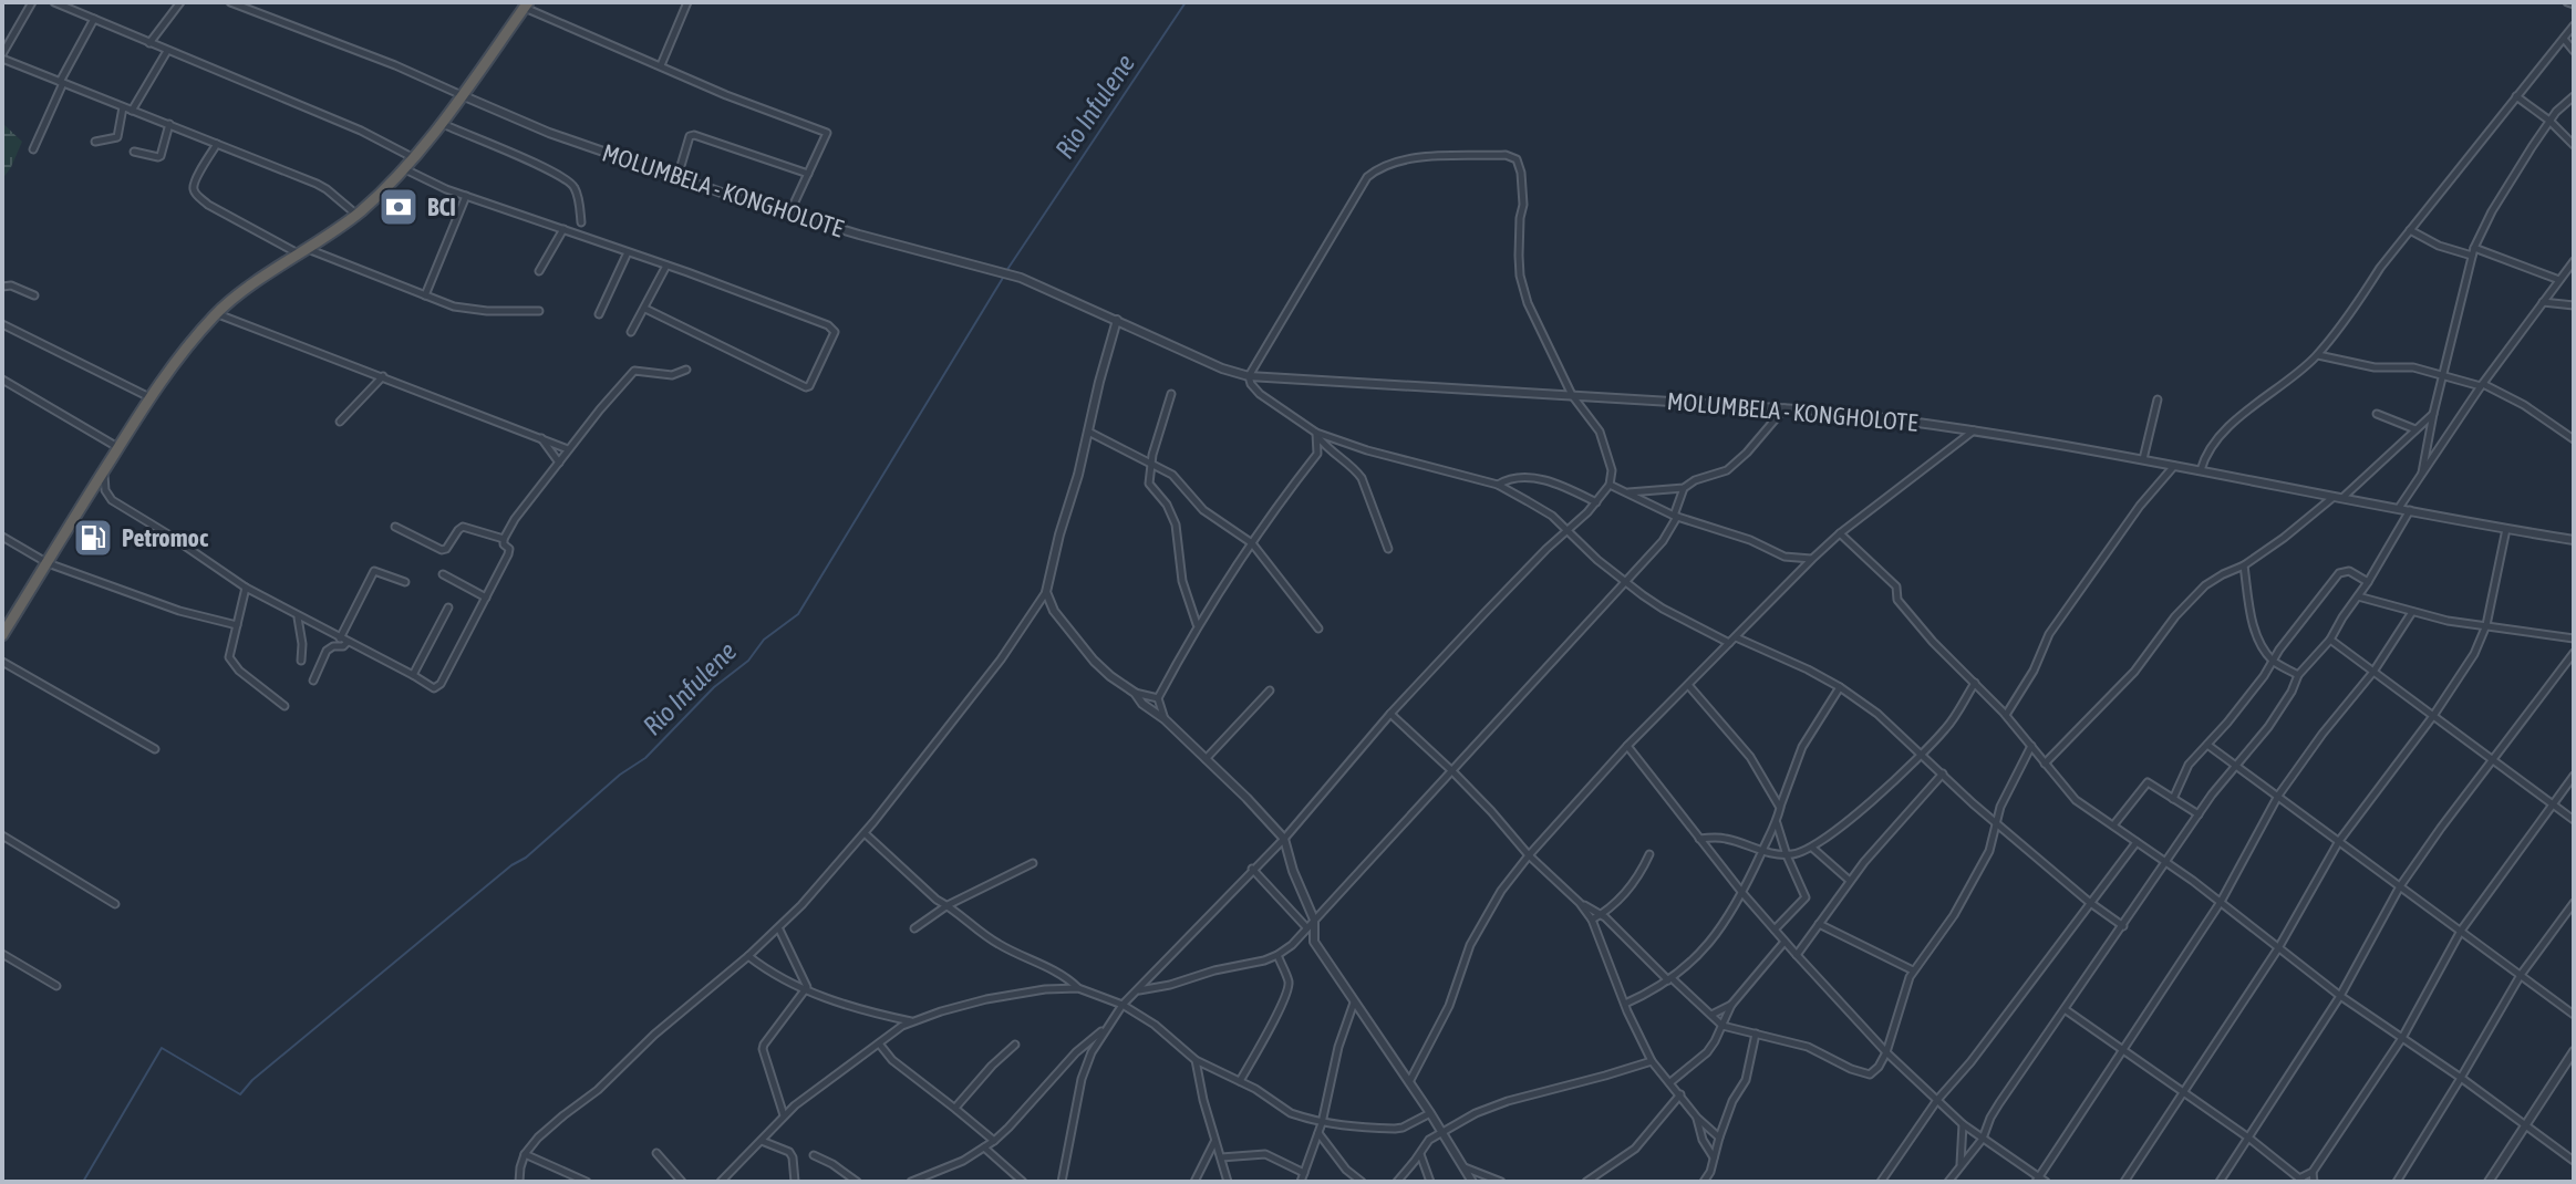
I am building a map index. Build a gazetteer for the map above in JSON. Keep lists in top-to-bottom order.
{
  "streets": {
    "street": ["MOLUMBELA - KONGHOLOTE"]
  },
  "water": ["Rio Infulene"],
  "places": {
    "bank": ["BCI"],
    "fuel station": ["Petromoc"]
  }
}
